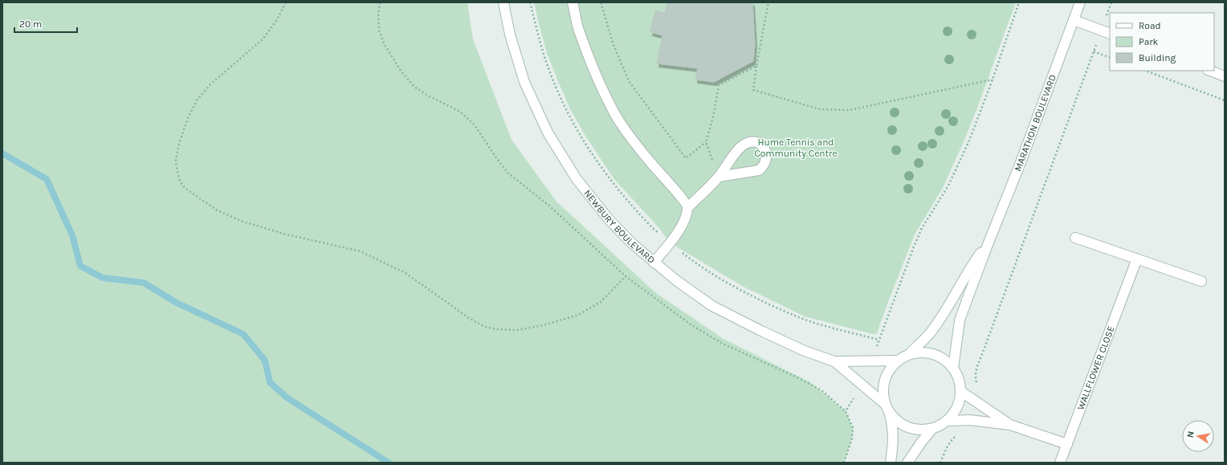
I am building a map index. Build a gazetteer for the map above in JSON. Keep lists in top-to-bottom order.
{
  "streets": {
    "street": ["MARATHON BOULEVARD", "NEWBURY BOULEVARD", "WALLFLOWER CLOSE"]
  },
  "crossings": [
    ["MARATHON BOULEVARD", "NEWBURY BOULEVARD"]
  ],
  "parks": ["Hume Tennis and Community Centre"],
  "legend": ["Road", "Park", "Building"],
  "scale_bar": "20 m",
  "north": "left"
}
